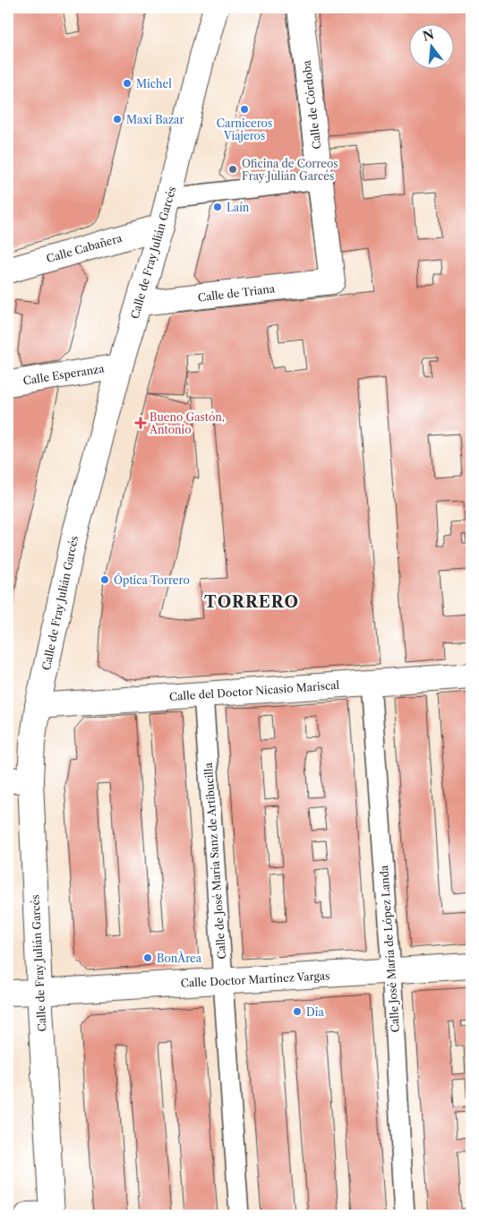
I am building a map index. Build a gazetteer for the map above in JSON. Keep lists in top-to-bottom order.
{
  "streets": {
    "street": [
      "Calle de Córdoba",
      "Calle Cabañera",
      "Calle de Fray Julián Garcés",
      "Calle de Triana",
      "Calle Esperanza",
      "Calle del Doctor Nicasio Mariscal",
      "Calle de José María Sanz de Artibucilla",
      "Calle José María de López Landa",
      "Calle Doctor Martínez Vargas"
    ]
  },
  "crossings": [
    ["Calle de Córdoba", "Calle de Triana"],
    ["Calle Cabañera", "Calle de Fray Julián Garcés"],
    ["Calle de Fray Julián Garcés", "Calle de Triana"],
    ["Calle de Fray Julián Garcés", "Calle Esperanza"],
    ["Calle de Fray Julián Garcés", "Calle del Doctor Nicasio Mariscal"],
    ["Calle de Fray Julián Garcés", "Calle Doctor Martínez Vargas"],
    ["Calle del Doctor Nicasio Mariscal", "Calle de José María Sanz de Artibucilla"],
    ["Calle del Doctor Nicasio Mariscal", "Calle José María de López Landa"],
    ["Calle de José María Sanz de Artibucilla", "Calle Doctor Martínez Vargas"],
    ["Calle José María de López Landa", "Calle Doctor Martínez Vargas"]
  ],
  "districts": ["TORRERO"],
  "places": {
    "other": [
      "Michel",
      "Carniceros Viajeros",
      "Maxi Bazar",
      "Oficina de Correos Fray Julián Garcés",
      "Laín",
      "Óptica Torrero",
      "BonÀrea",
      "Dia"
    ],
    "health": ["Bueno Gastón, Antonio"]
  },
  "north": "top"
}
